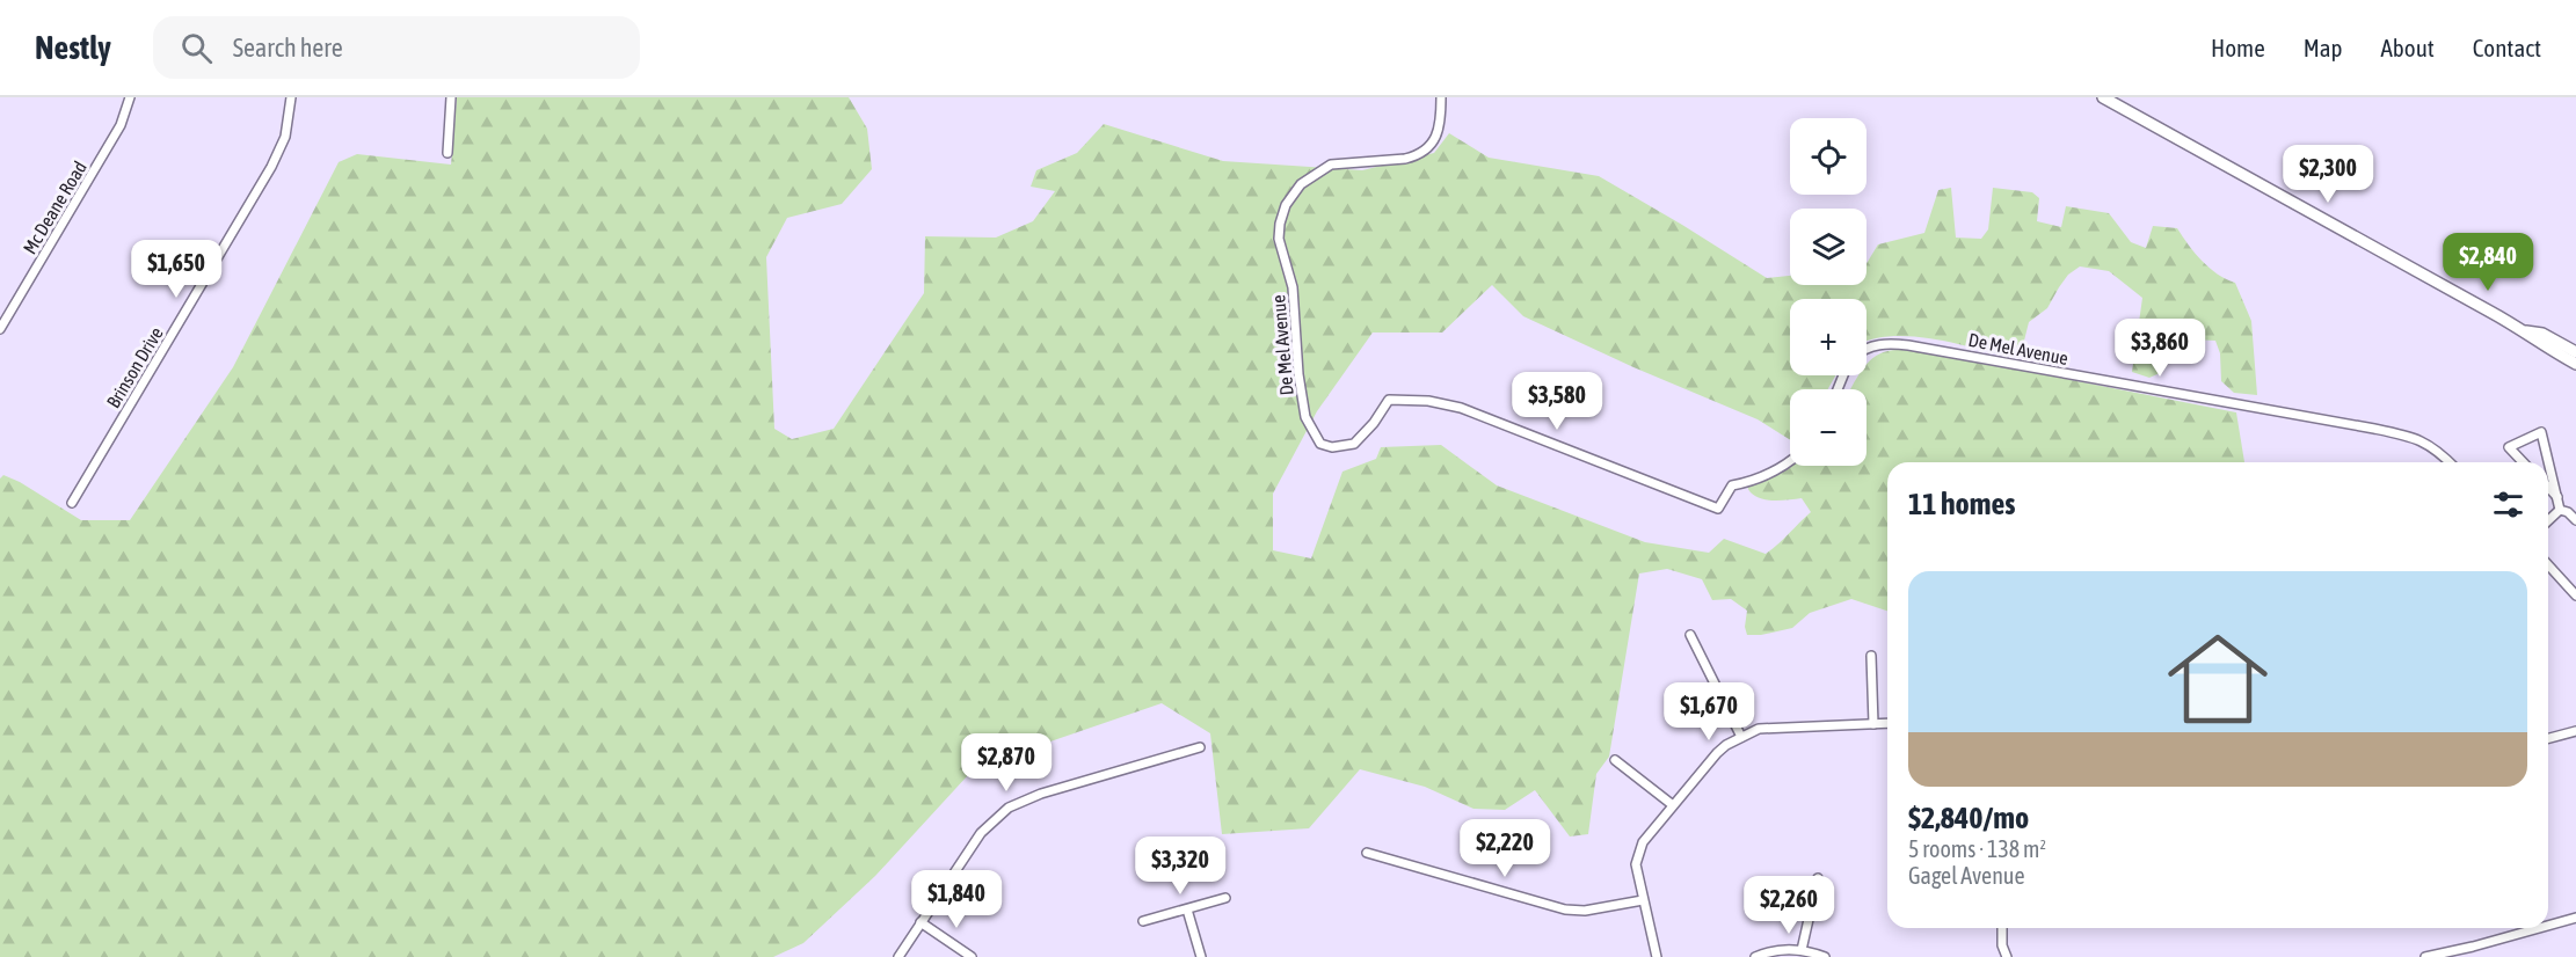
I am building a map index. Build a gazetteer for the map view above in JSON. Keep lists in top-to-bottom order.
{
  "streets": {
    "street": ["Mc Deane Road", "De Mel Avenue", "Brinson Drive"]
  },
  "page": {
    "header": "Nestly",
    "search": "Search here",
    "nav": [
      "Home",
      "Map",
      "About",
      "Contact"
    ],
    "map_buttons": ["+", "−"],
    "price": [
      "$2,300",
      "$2,840",
      "$1,650",
      "$3,860",
      "$3,580",
      "$1,670",
      "$2,870",
      "$2,220",
      "$3,320",
      "$1,840",
      "$2,260"
    ],
    "heading": "11 homes",
    "list": [
      {
        "name": "$2,840/mo",
        "note": "5 rooms · 138 m² · Gagel Avenue"
      }
    ]
  }
}
